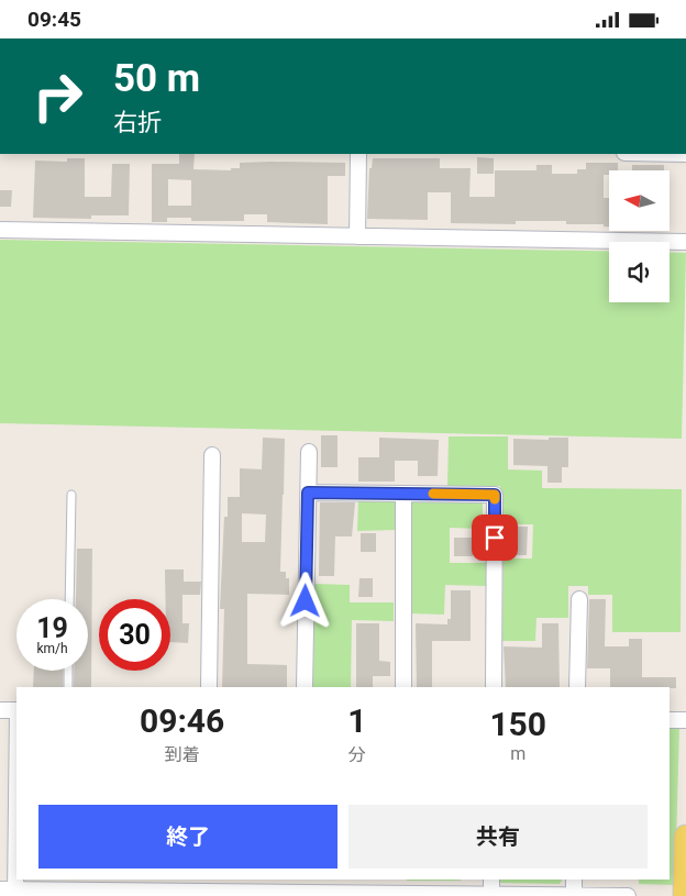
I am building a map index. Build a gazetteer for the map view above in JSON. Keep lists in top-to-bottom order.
{
  "north": "left",
  "page": {
    "status": "09:45",
    "turn": ["50 m", "右折"],
    "speed": "19 km/h",
    "limit": "30",
    "eta": [
      "09:46",
      "到着",
      "1",
      "分",
      "150",
      "m"
    ],
    "buttons": ["終了", "共有"]
  }
}
